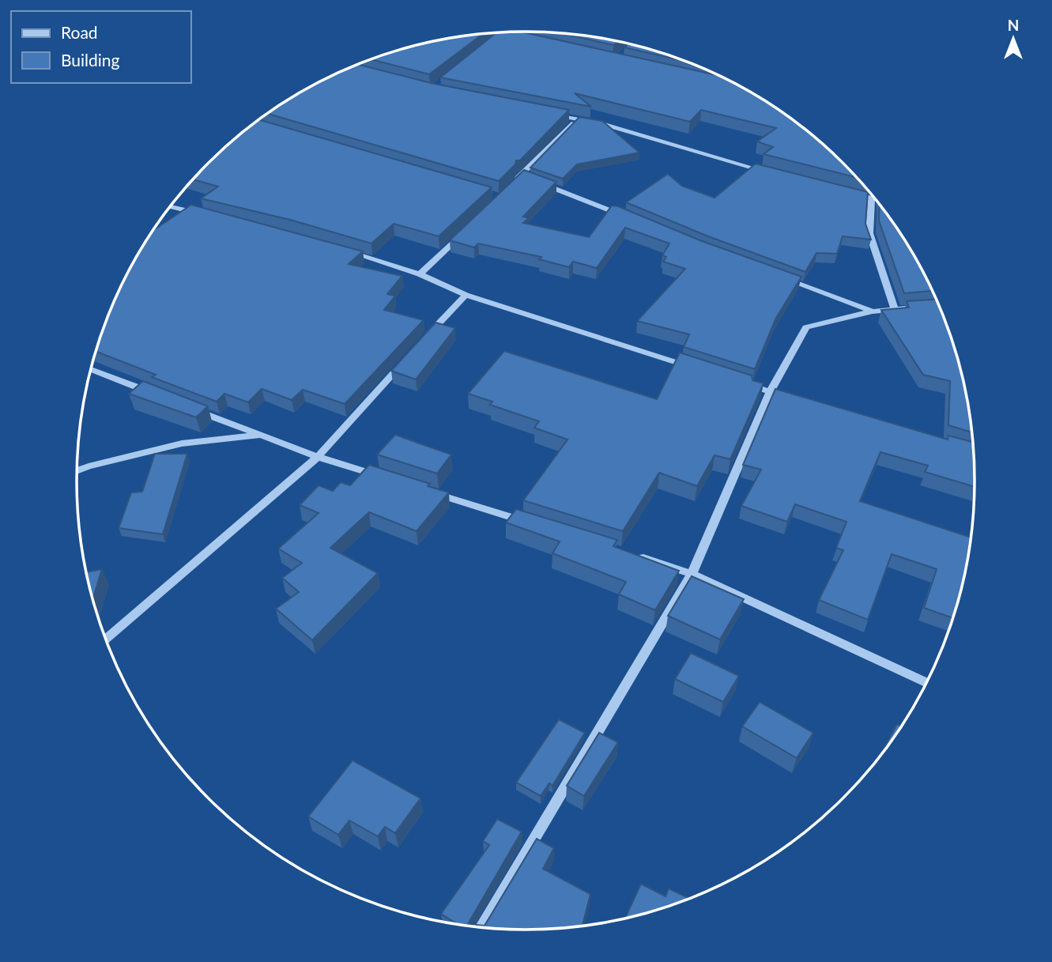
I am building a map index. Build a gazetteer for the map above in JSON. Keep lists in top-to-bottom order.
{
  "legend": ["Road", "Building"],
  "north": "top"
}
